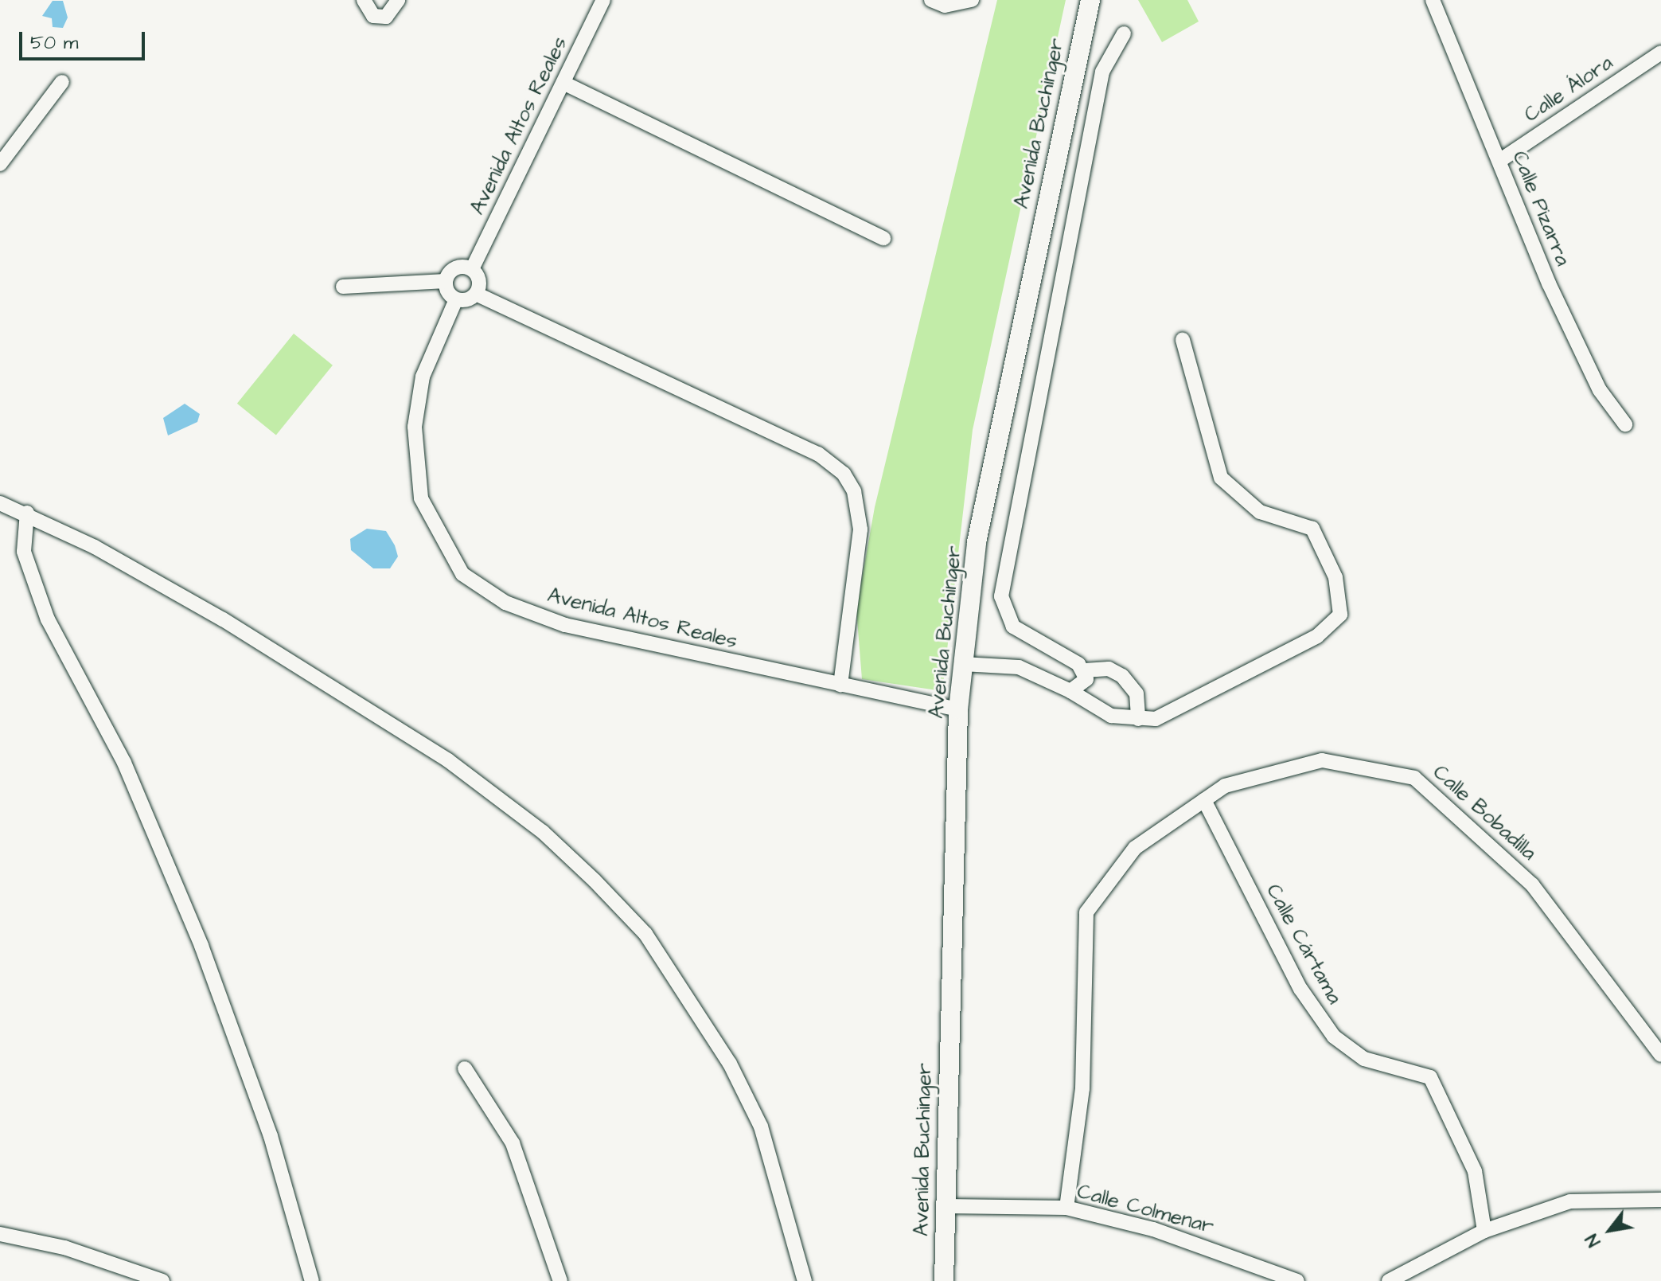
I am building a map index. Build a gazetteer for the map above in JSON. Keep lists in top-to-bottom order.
{
  "streets": {
    "street": [
      "Calle Álora",
      "Avenida Buchinger",
      "Avenida Altos Reales",
      "Calle Pizarra",
      "Calle Bobadilla",
      "Calle Cártama",
      "Calle Colmenar"
    ]
  },
  "crossings": [
    ["Calle Álora", "Calle Pizarra"],
    ["Avenida Buchinger", "Avenida Altos Reales"],
    ["Avenida Buchinger", "Calle Colmenar"],
    ["Calle Bobadilla", "Calle Cártama"],
    ["Calle Bobadilla", "Calle Colmenar"]
  ],
  "scale_bar": "50 m",
  "north": "bottom left"
}
